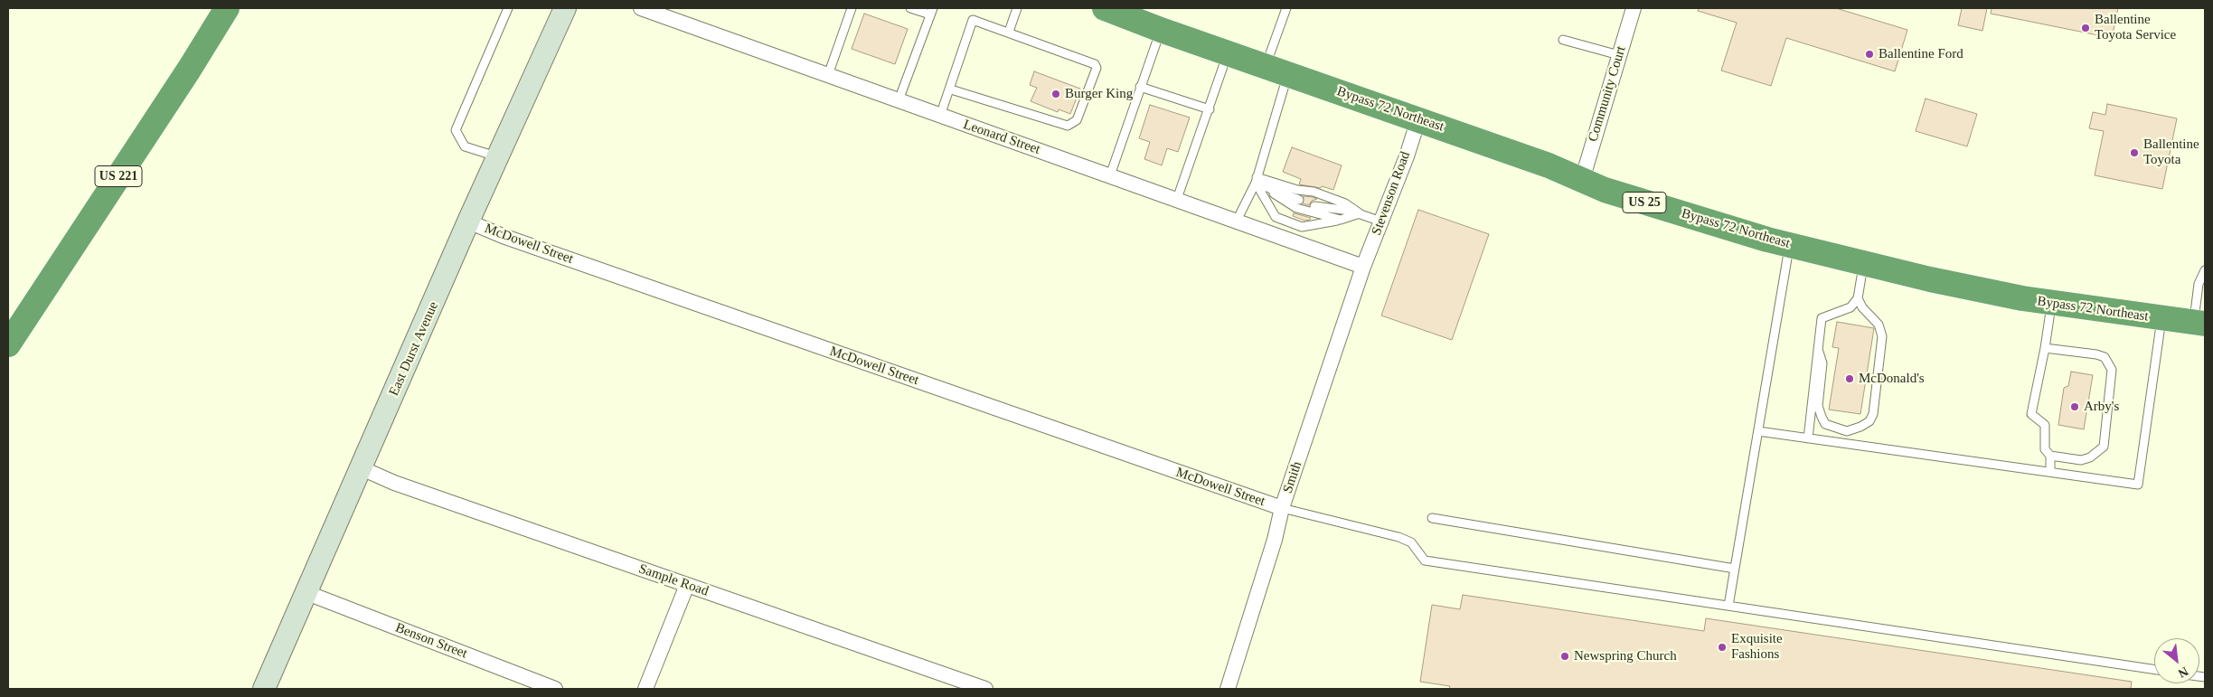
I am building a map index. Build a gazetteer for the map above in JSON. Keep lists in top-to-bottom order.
{
  "streets": {
    "highway": ["Bypass 72 Northeast", "US 221", "US 25"],
    "street": [
      "Community Court",
      "Leonard Street",
      "Stevenson Road",
      "McDowell Street",
      "East Durst Avenue",
      "Smith",
      "Sample Road",
      "Benson Street"
    ]
  },
  "crossings": [
    ["Community Court", "Bypass 72 Northeast"],
    ["Bypass 72 Northeast", "Stevenson Road"],
    ["Leonard Street", "Stevenson Road"],
    ["Leonard Street", "Smith"],
    ["Stevenson Road", "Smith"],
    ["McDowell Street", "East Durst Avenue"],
    ["McDowell Street", "Smith"],
    ["East Durst Avenue", "Sample Road"],
    ["East Durst Avenue", "Benson Street"]
  ],
  "places": [
    "Ballentine Toyota Service",
    "Ballentine Ford",
    "Burger King",
    "Ballentine Toyota",
    "McDonald's",
    "Arby's",
    "Exquisite Fashions",
    "Newspring Church"
  ],
  "north": "bottom right"
}
